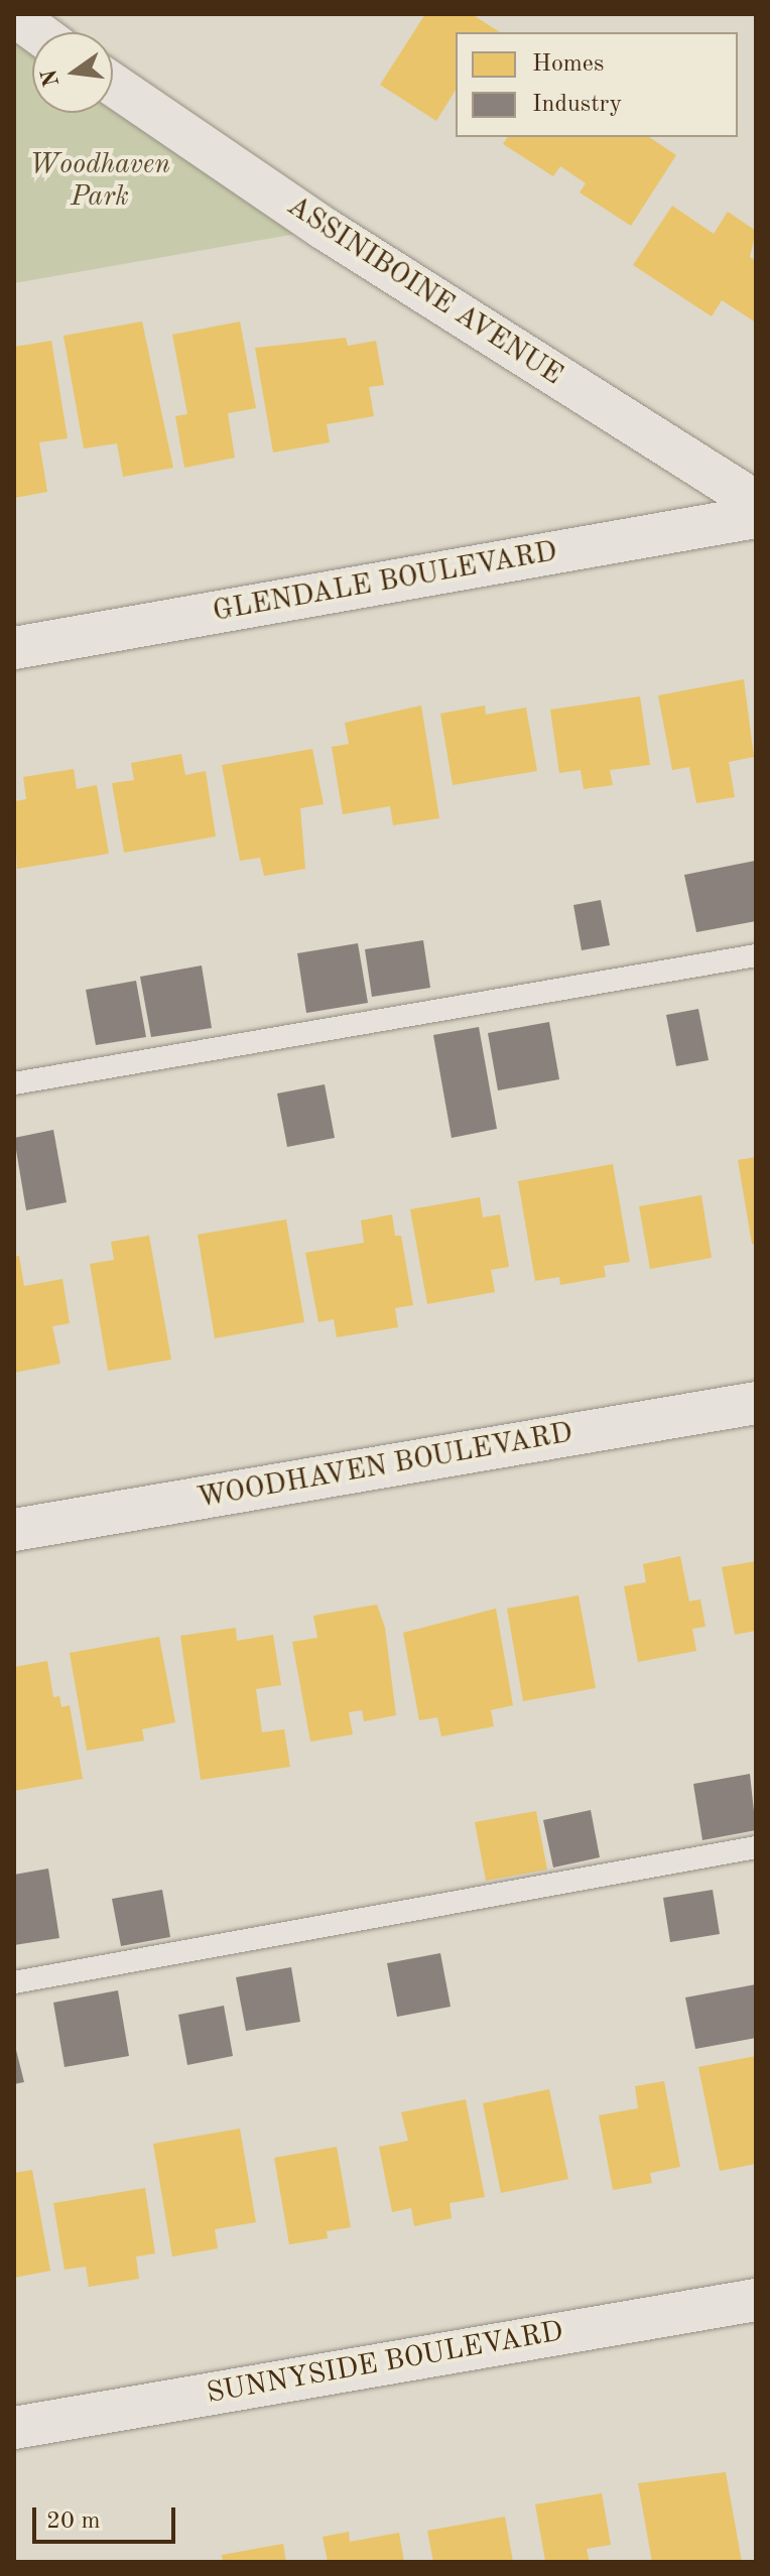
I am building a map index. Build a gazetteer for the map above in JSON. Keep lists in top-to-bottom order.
{
  "streets": {
    "street": [
      "ASSINIBOINE AVENUE",
      "GLENDALE BOULEVARD",
      "WOODHAVEN BOULEVARD",
      "SUNNYSIDE BOULEVARD"
    ]
  },
  "parks": ["Woodhaven Park"],
  "legend": ["Homes", "Industry"],
  "scale_bar": "20 m",
  "north": "left"
}
